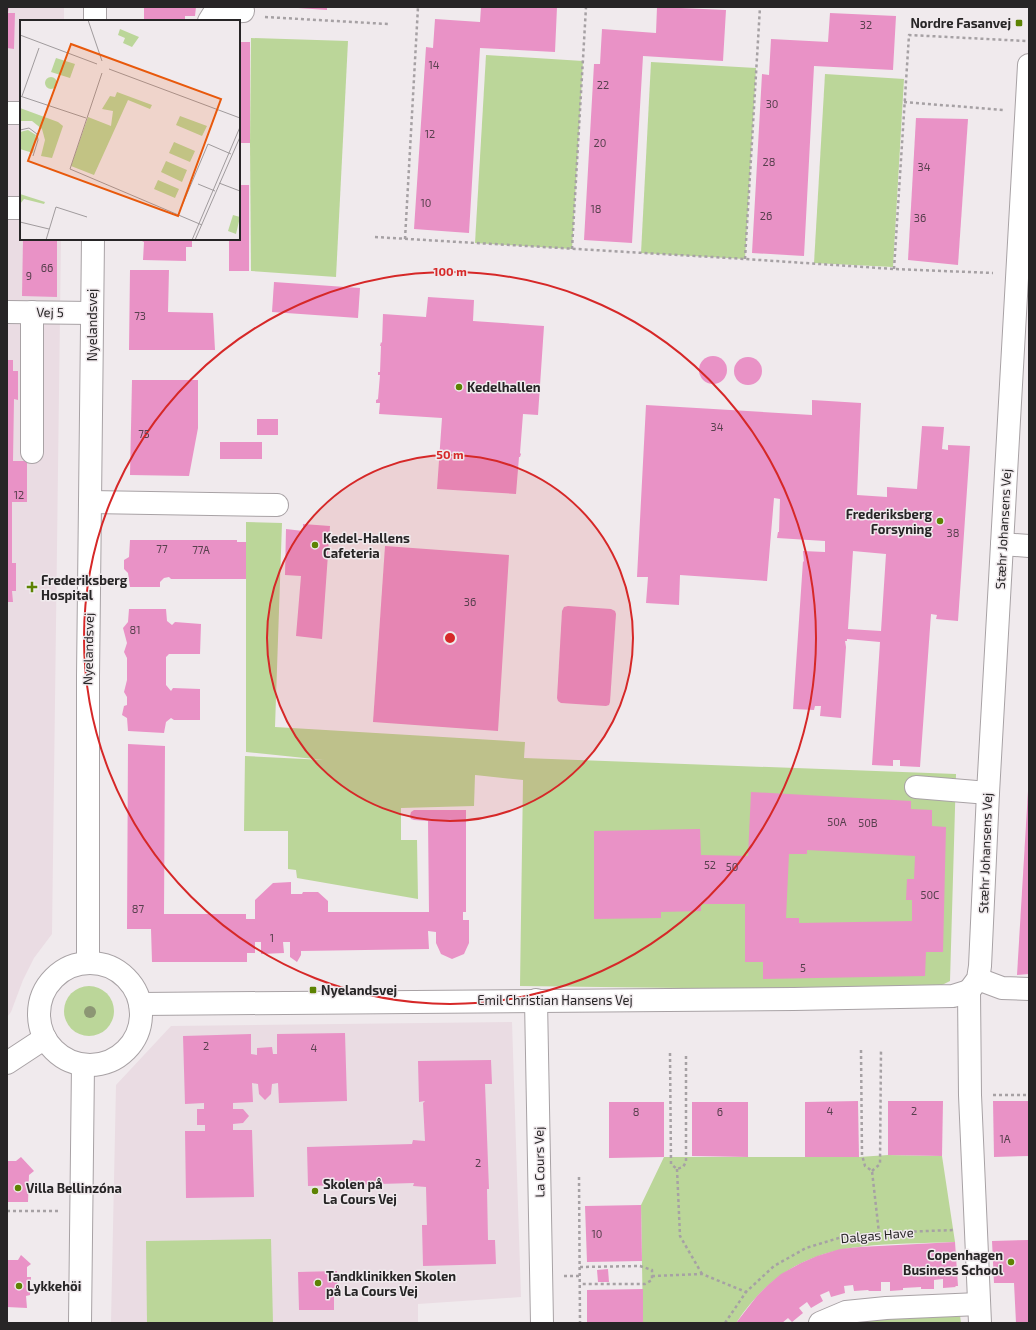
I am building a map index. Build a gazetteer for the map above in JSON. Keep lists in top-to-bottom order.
{
  "streets": {
    "street": [
      "Vej 5",
      "Nyelandsvej",
      "Stæhr Johansens Vej",
      "Emil Christian Hansens Vej",
      "La Cours Vej"
    ],
    "path": ["Dalgas Have"]
  },
  "crossings": [
    ["Vej 5", "Nyelandsvej"],
    ["Nyelandsvej", "Emil Christian Hansens Vej"],
    ["Stæhr Johansens Vej", "Emil Christian Hansens Vej"],
    ["Emil Christian Hansens Vej", "La Cours Vej"]
  ],
  "places": {
    "transit": ["Nordre Fasanvej", "Nyelandsvej"],
    "other": [
      "Kedelhallen",
      "Frederiksberg Forsyning",
      "Kedel-Hallens Cafeteria",
      "Villa Bellinzóna",
      "Skolen på La Cours Vej",
      "Copenhagen Business School",
      "Tandklinikken Skolen på La Cours Vej",
      "Lykkehöi"
    ],
    "health": ["Frederiksberg Hospital"]
  },
  "house_numbers": [
    "32",
    "14",
    "22",
    "30",
    "12",
    "20",
    "28",
    "34",
    "10",
    "18",
    "26",
    "36",
    "66",
    "9",
    "73",
    "34",
    "75",
    "12",
    "38",
    "77",
    "77A",
    "36",
    "81",
    "50A",
    "50B",
    "52",
    "50",
    "50C",
    "87",
    "1",
    "5",
    "2",
    "4",
    "4",
    "2",
    "8",
    "6",
    "1A",
    "2",
    "10"
  ],
  "rings": ["100 m", "50 m"]
}
